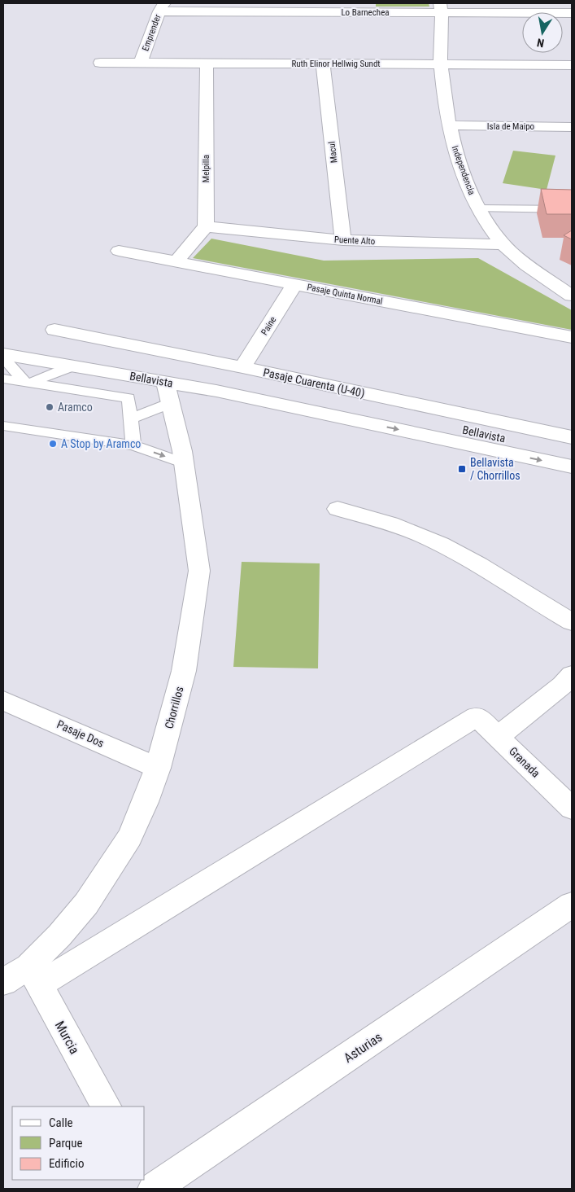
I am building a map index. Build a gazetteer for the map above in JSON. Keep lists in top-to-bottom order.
{
  "streets": {
    "street": [
      "Lo Barnechea",
      "Emprender",
      "Ruth Elinor Hellwig Sundt",
      "Isla de Maipo",
      "Macul",
      "Melpilla",
      "Independencia",
      "Puente Alto",
      "Pasaje Quinta Normal",
      "Paine",
      "Bellavista",
      "Pasaje Cuarenta (U-40)",
      "Chorrillos",
      "Pasaje Dos",
      "Granada",
      "Murcia",
      "Asturias"
    ]
  },
  "crossings": [
    ["Lo Barnechea", "Emprender"],
    ["Lo Barnechea", "Independencia"],
    ["Emprender", "Ruth Elinor Hellwig Sundt"],
    ["Ruth Elinor Hellwig Sundt", "Macul"],
    ["Ruth Elinor Hellwig Sundt", "Melpilla"],
    ["Ruth Elinor Hellwig Sundt", "Independencia"],
    ["Isla de Maipo", "Independencia"],
    ["Macul", "Puente Alto"],
    ["Melpilla", "Puente Alto"],
    ["Independencia", "Puente Alto"],
    ["Pasaje Quinta Normal", "Paine"],
    ["Paine", "Pasaje Cuarenta (U-40)"],
    ["Bellavista", "Chorrillos"],
    ["Chorrillos", "Pasaje Dos"],
    ["Chorrillos", "Granada"],
    ["Chorrillos", "Murcia"]
  ],
  "places": {
    "other": ["Aramco", "A Stop by Aramco"],
    "transit": ["Bellavista / Chorrillos"]
  },
  "legend": ["Calle", "Parque", "Edificio"],
  "north": "bottom"
}
